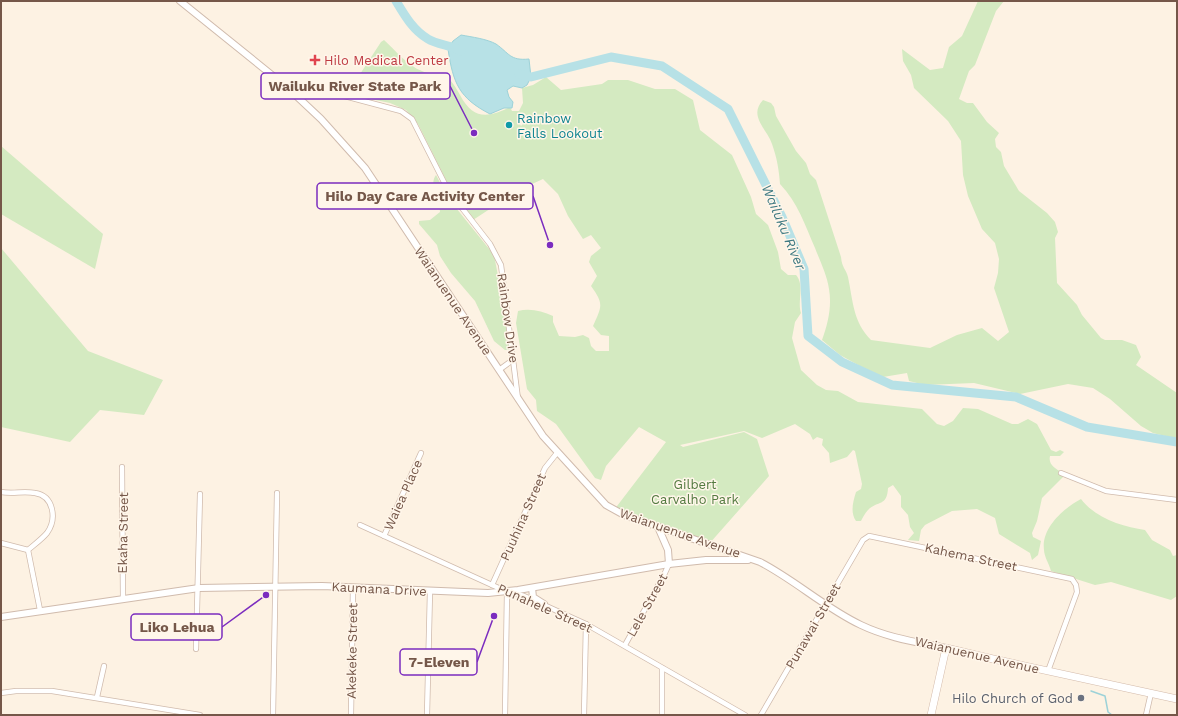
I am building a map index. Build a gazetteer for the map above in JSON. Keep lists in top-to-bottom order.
{
  "streets": {
    "main road": ["Waianuenue Avenue"],
    "street": [
      "Rainbow Drive",
      "Waiea Place",
      "Puuhina Street",
      "Ekaha Street",
      "Kahema Street",
      "Kaumana Drive",
      "Lele Street",
      "Punahele Street",
      "Punawai Street",
      "Akekeke Street"
    ]
  },
  "crossings": [
    ["Waianuenue Avenue", "Rainbow Drive"],
    ["Waianuenue Avenue", "Puuhina Street"],
    ["Waianuenue Avenue", "Kahema Street"],
    ["Waianuenue Avenue", "Kaumana Drive"],
    ["Waianuenue Avenue", "Punawai Street"],
    ["Waiea Place", "Punahele Street"],
    ["Puuhina Street", "Punahele Street"],
    ["Ekaha Street", "Kaumana Drive"],
    ["Kahema Street", "Punawai Street"],
    ["Kaumana Drive", "Lele Street"],
    ["Kaumana Drive", "Punahele Street"],
    ["Kaumana Drive", "Akekeke Street"],
    ["Lele Street", "Punahele Street"]
  ],
  "water": ["Wailuku River"],
  "parks": ["Gilbert Carvalho Park"],
  "places": {
    "health": ["Hilo Medical Center"],
    "other": [
      "Rainbow Falls Lookout",
      "Wailuku River State Park",
      "Hilo Day Care Activity Center",
      "Liko Lehua",
      "7-Eleven",
      "Hilo Church of God"
    ]
  }
}
